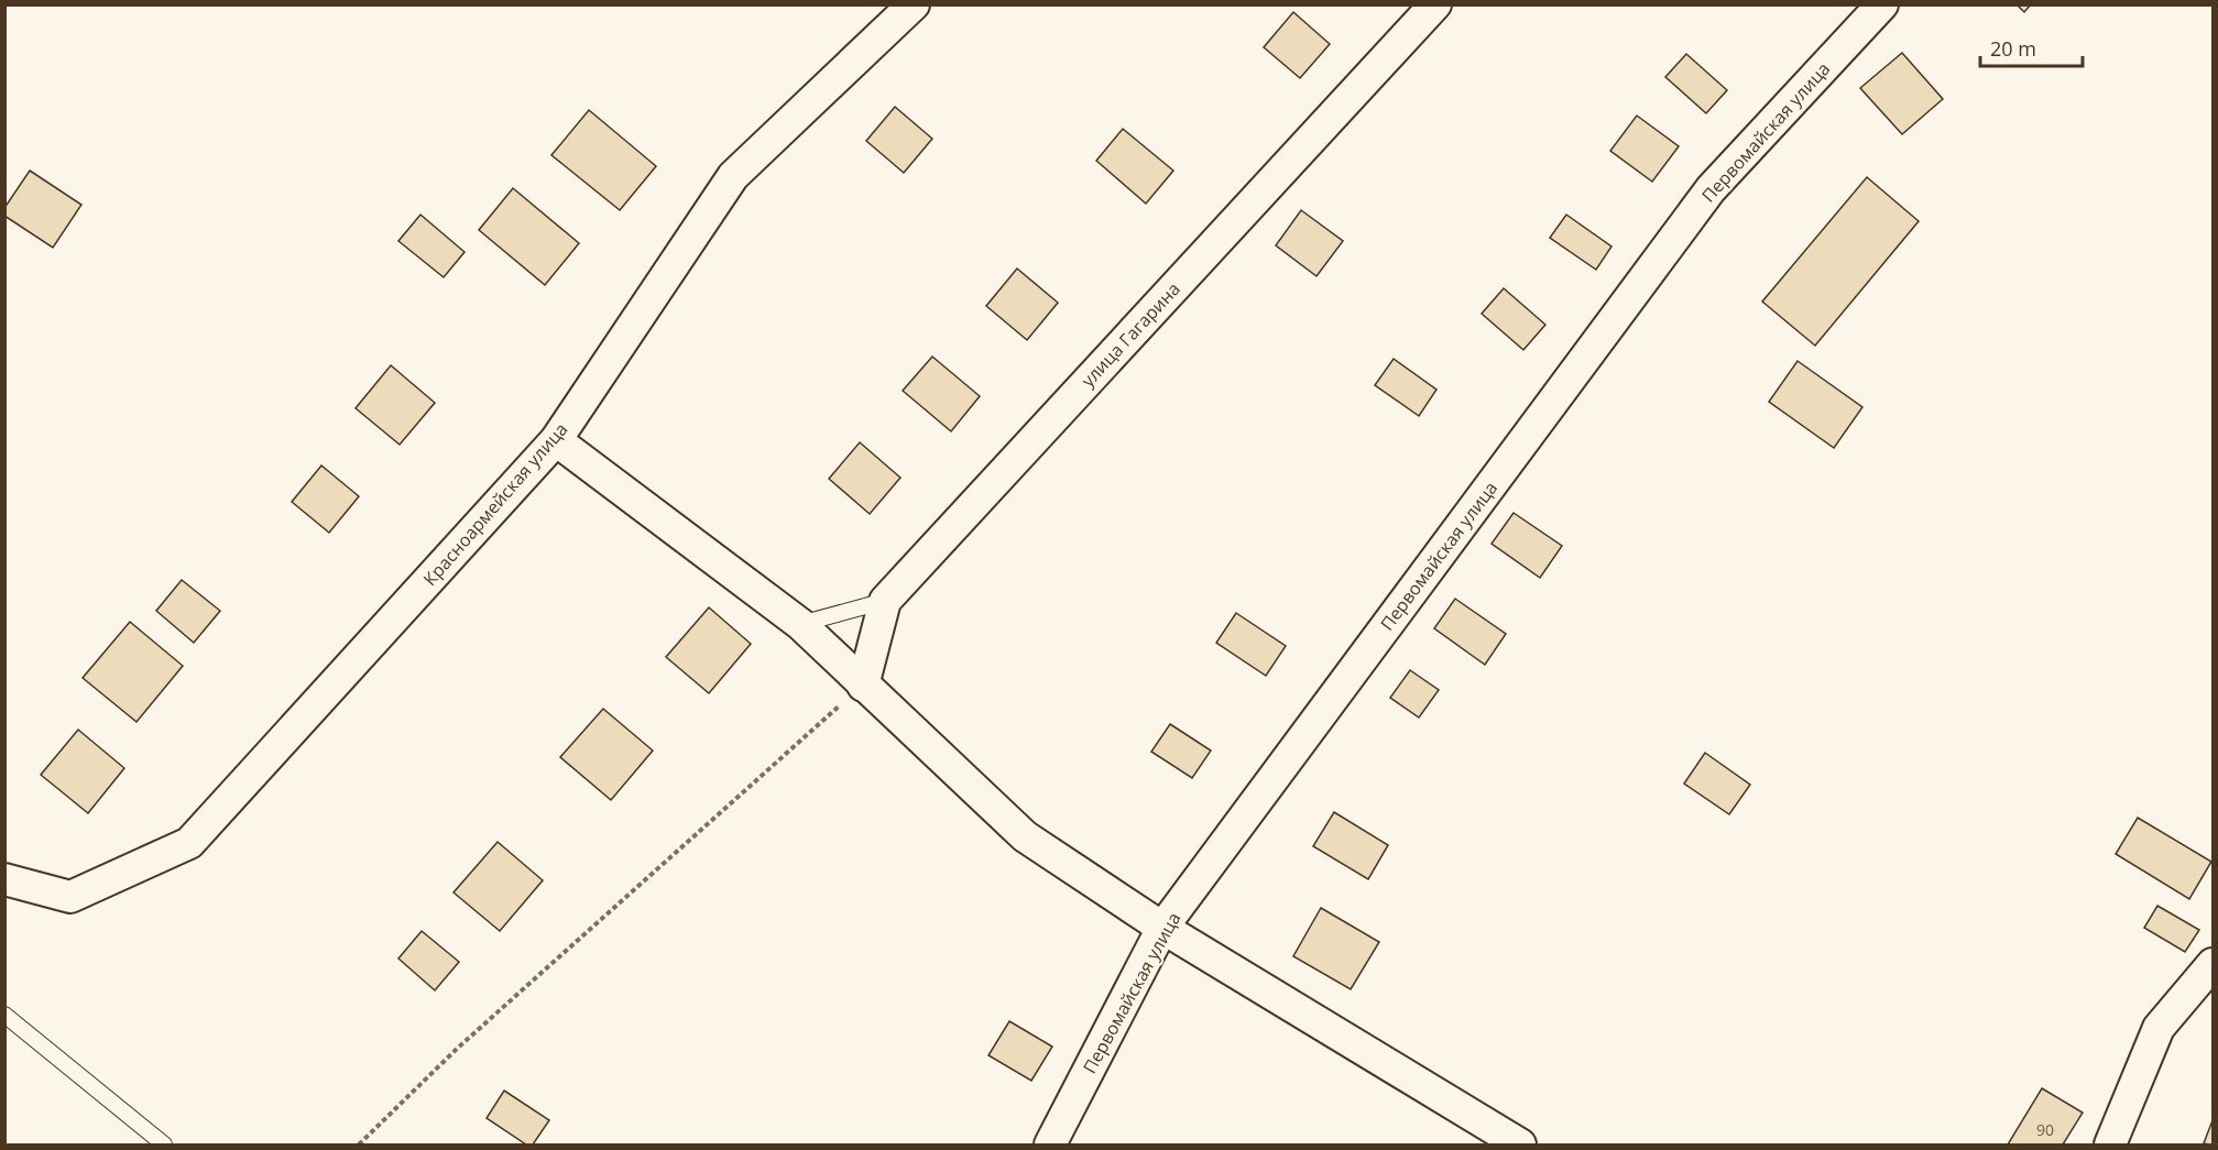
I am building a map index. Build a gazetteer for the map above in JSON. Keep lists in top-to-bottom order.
{
  "streets": {
    "street": ["Первомайская улица", "улица Гагарина", "Красноармейская улица"]
  },
  "house_numbers": ["90"],
  "scale_bar": "20 m"
}
